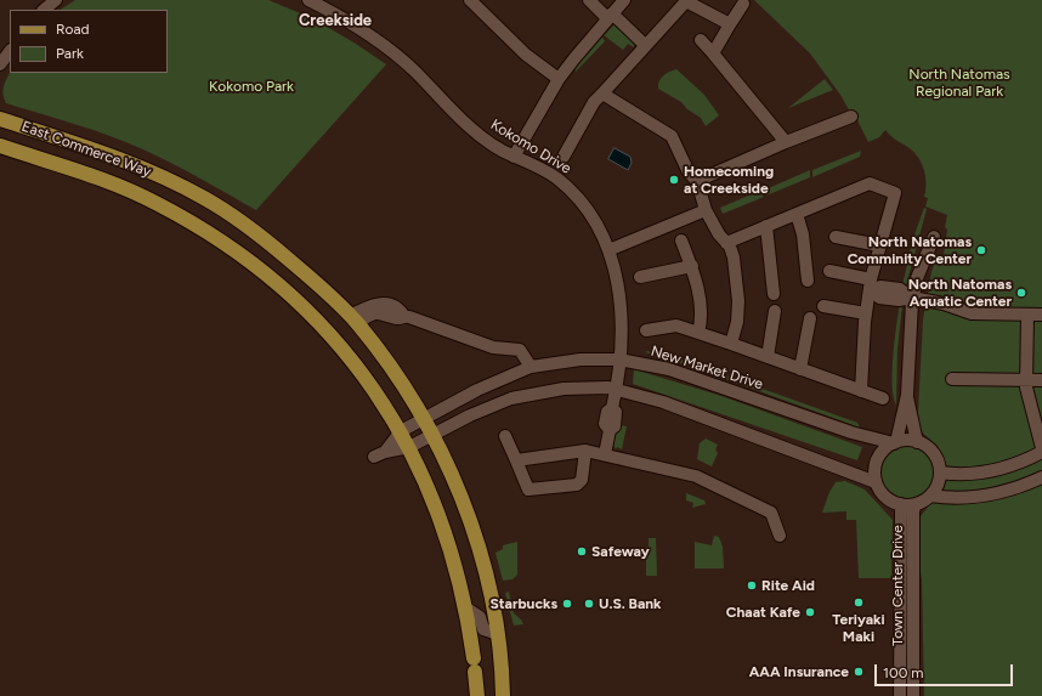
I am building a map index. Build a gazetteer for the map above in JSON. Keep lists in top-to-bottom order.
{
  "streets": {
    "main road": ["East Commerce Way"],
    "street": ["Kokomo Drive", "New Market Drive", "Town Center Drive"]
  },
  "crossings": [
    ["Kokomo Drive", "New Market Drive"],
    ["East Commerce Way", "New Market Drive"],
    ["New Market Drive", "Town Center Drive"]
  ],
  "districts": ["Creekside"],
  "parks": ["North Natomas Regional Park", "Kokomo Park"],
  "places": [
    "Homecoming at Creekside",
    "North Natomas Comminity Center",
    "North Natomas Aquatic Center",
    "Safeway",
    "Rite Aid",
    "Teriyaki Maki",
    "Starbucks",
    "U.S. Bank",
    "Chaat Kafe",
    "AAA Insurance"
  ],
  "legend": ["Road", "Park"],
  "scale_bar": "100 m"
}
